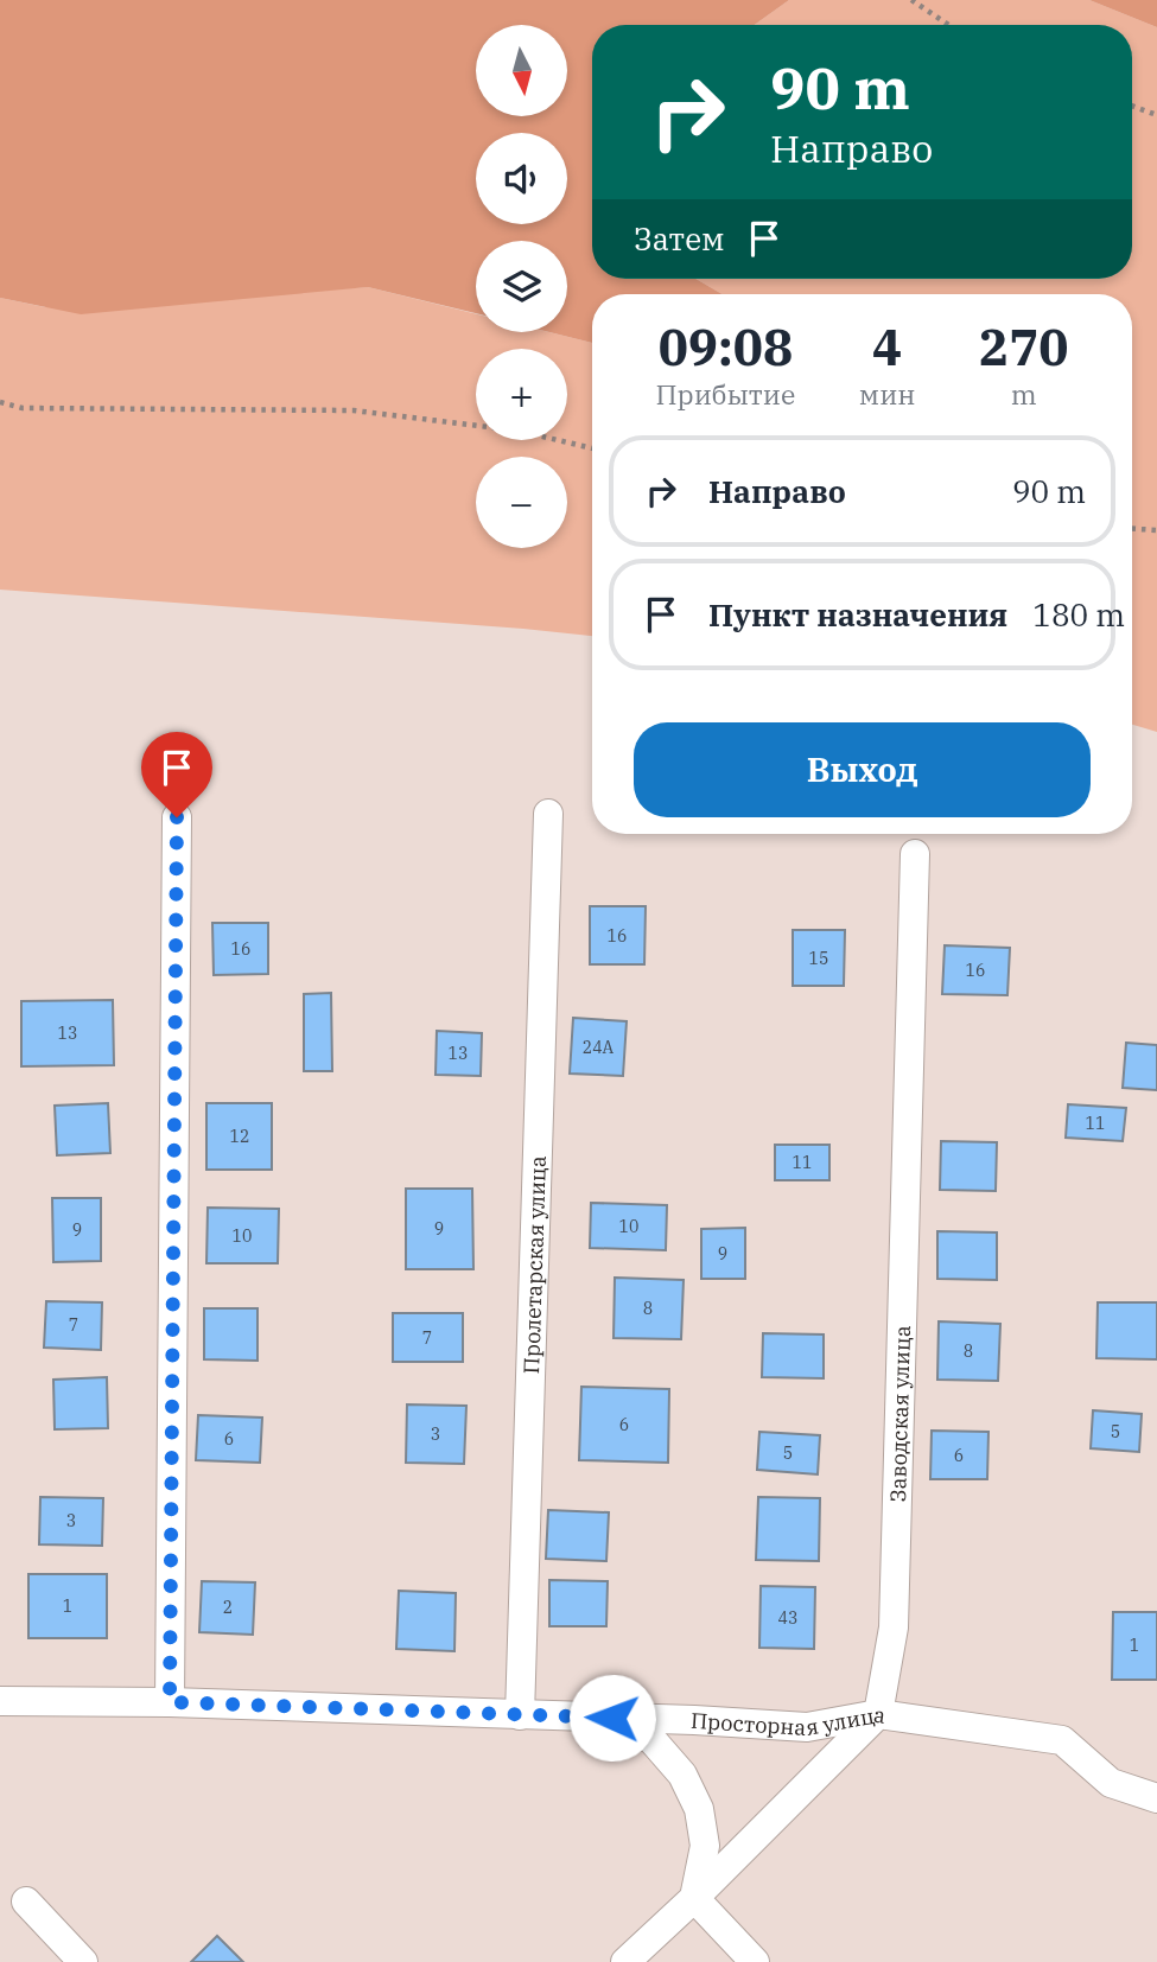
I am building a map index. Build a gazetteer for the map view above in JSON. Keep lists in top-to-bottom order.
{
  "streets": {
    "street": ["Пролетарская улица", "Заводская улица", "Просторная улица"]
  },
  "crossings": [
    ["Пролетарская улица", "Просторная улица"],
    ["Заводская улица", "Просторная улица"]
  ],
  "house_numbers": [
    "16",
    "16",
    "15",
    "16",
    "13",
    "24А",
    "13",
    "11",
    "12",
    "11",
    "10",
    "9",
    "9",
    "10",
    "9",
    "8",
    "7",
    "7",
    "8",
    "6",
    "5",
    "3",
    "6",
    "5",
    "6",
    "3",
    "1",
    "2",
    "43",
    "1"
  ],
  "north": "bottom",
  "page": {
    "map_buttons": ["+", "−"],
    "turn": ["90 m", "Направо"],
    "then": "Затем",
    "eta": [
      "09:08",
      "Прибытие",
      "4",
      "мин",
      "270",
      "m"
    ],
    "list": [
      {
        "name": "Направо",
        "value": "90 m"
      },
      {
        "name": "Пункт назначения",
        "value": "180 m"
      }
    ],
    "buttons": "Выход"
  }
}
